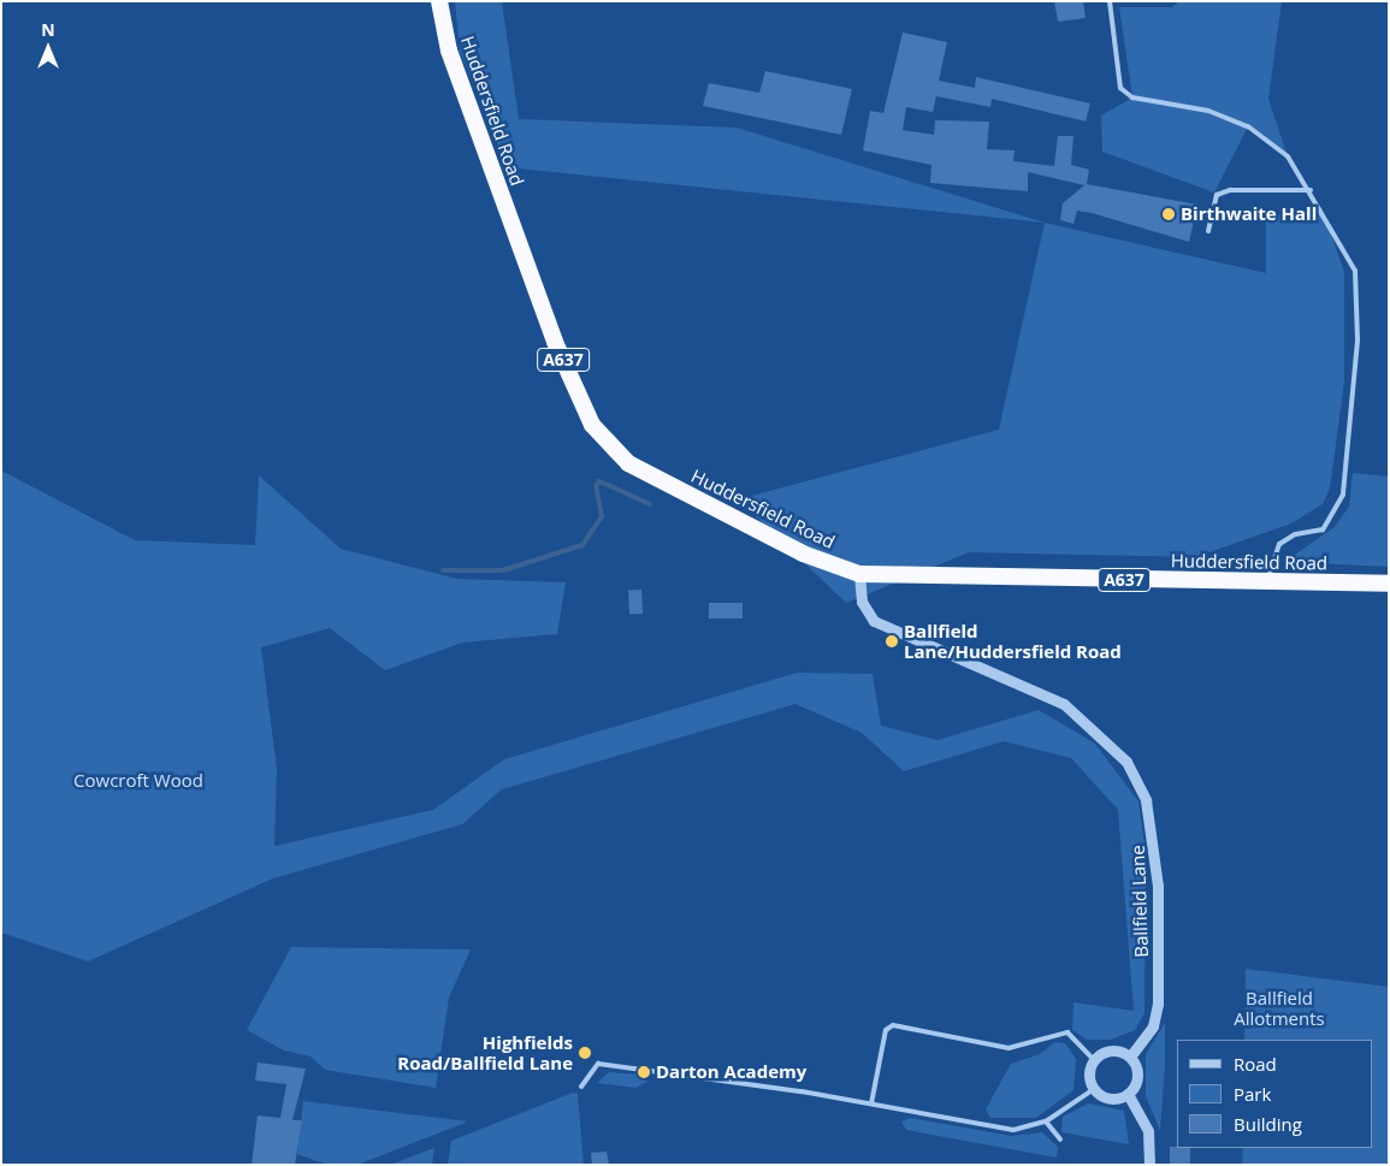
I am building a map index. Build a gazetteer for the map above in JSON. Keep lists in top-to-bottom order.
{
  "streets": {
    "highway": ["Huddersfield Road", "A637"],
    "street": ["Ballfield Lane"]
  },
  "crossings": [
    ["Huddersfield Road", "Ballfield Lane"]
  ],
  "parks": ["Cowcroft Wood", "Ballfield Allotments"],
  "places": [
    "Birthwaite Hall",
    "Ballfield Lane/Huddersfield Road",
    "Highfields Road/Ballfield Lane",
    "Darton Academy"
  ],
  "legend": ["Road", "Park", "Building"],
  "north": "top"
}
